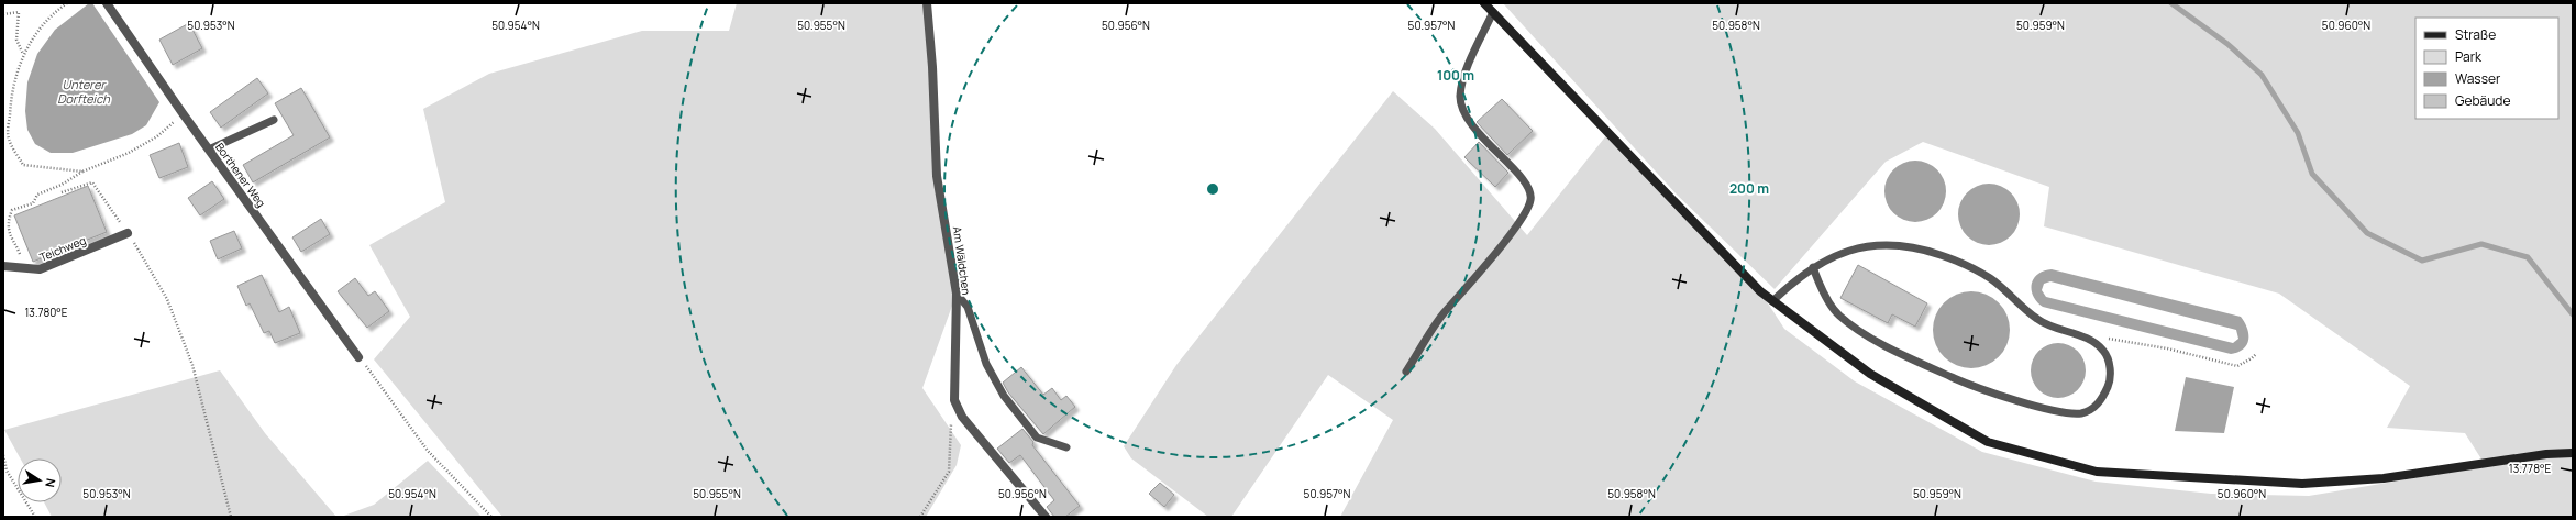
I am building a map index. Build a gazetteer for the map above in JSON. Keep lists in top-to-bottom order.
{
  "streets": {
    "street": ["Borthener Weg", "Teichweg", "Am Wäldchen"]
  },
  "water": ["Unterer Dorfteich"],
  "legend": [
    "Straße",
    "Park",
    "Wasser",
    "Gebäude"
  ],
  "north": "right",
  "coordinates": [
    "50.953°N",
    "50.954°N",
    "50.955°N",
    "50.956°N",
    "50.957°N",
    "50.958°N",
    "50.959°N",
    "50.960°N",
    "13.780°E",
    "13.778°E"
  ],
  "rings": ["100 m", "200 m"]
}
